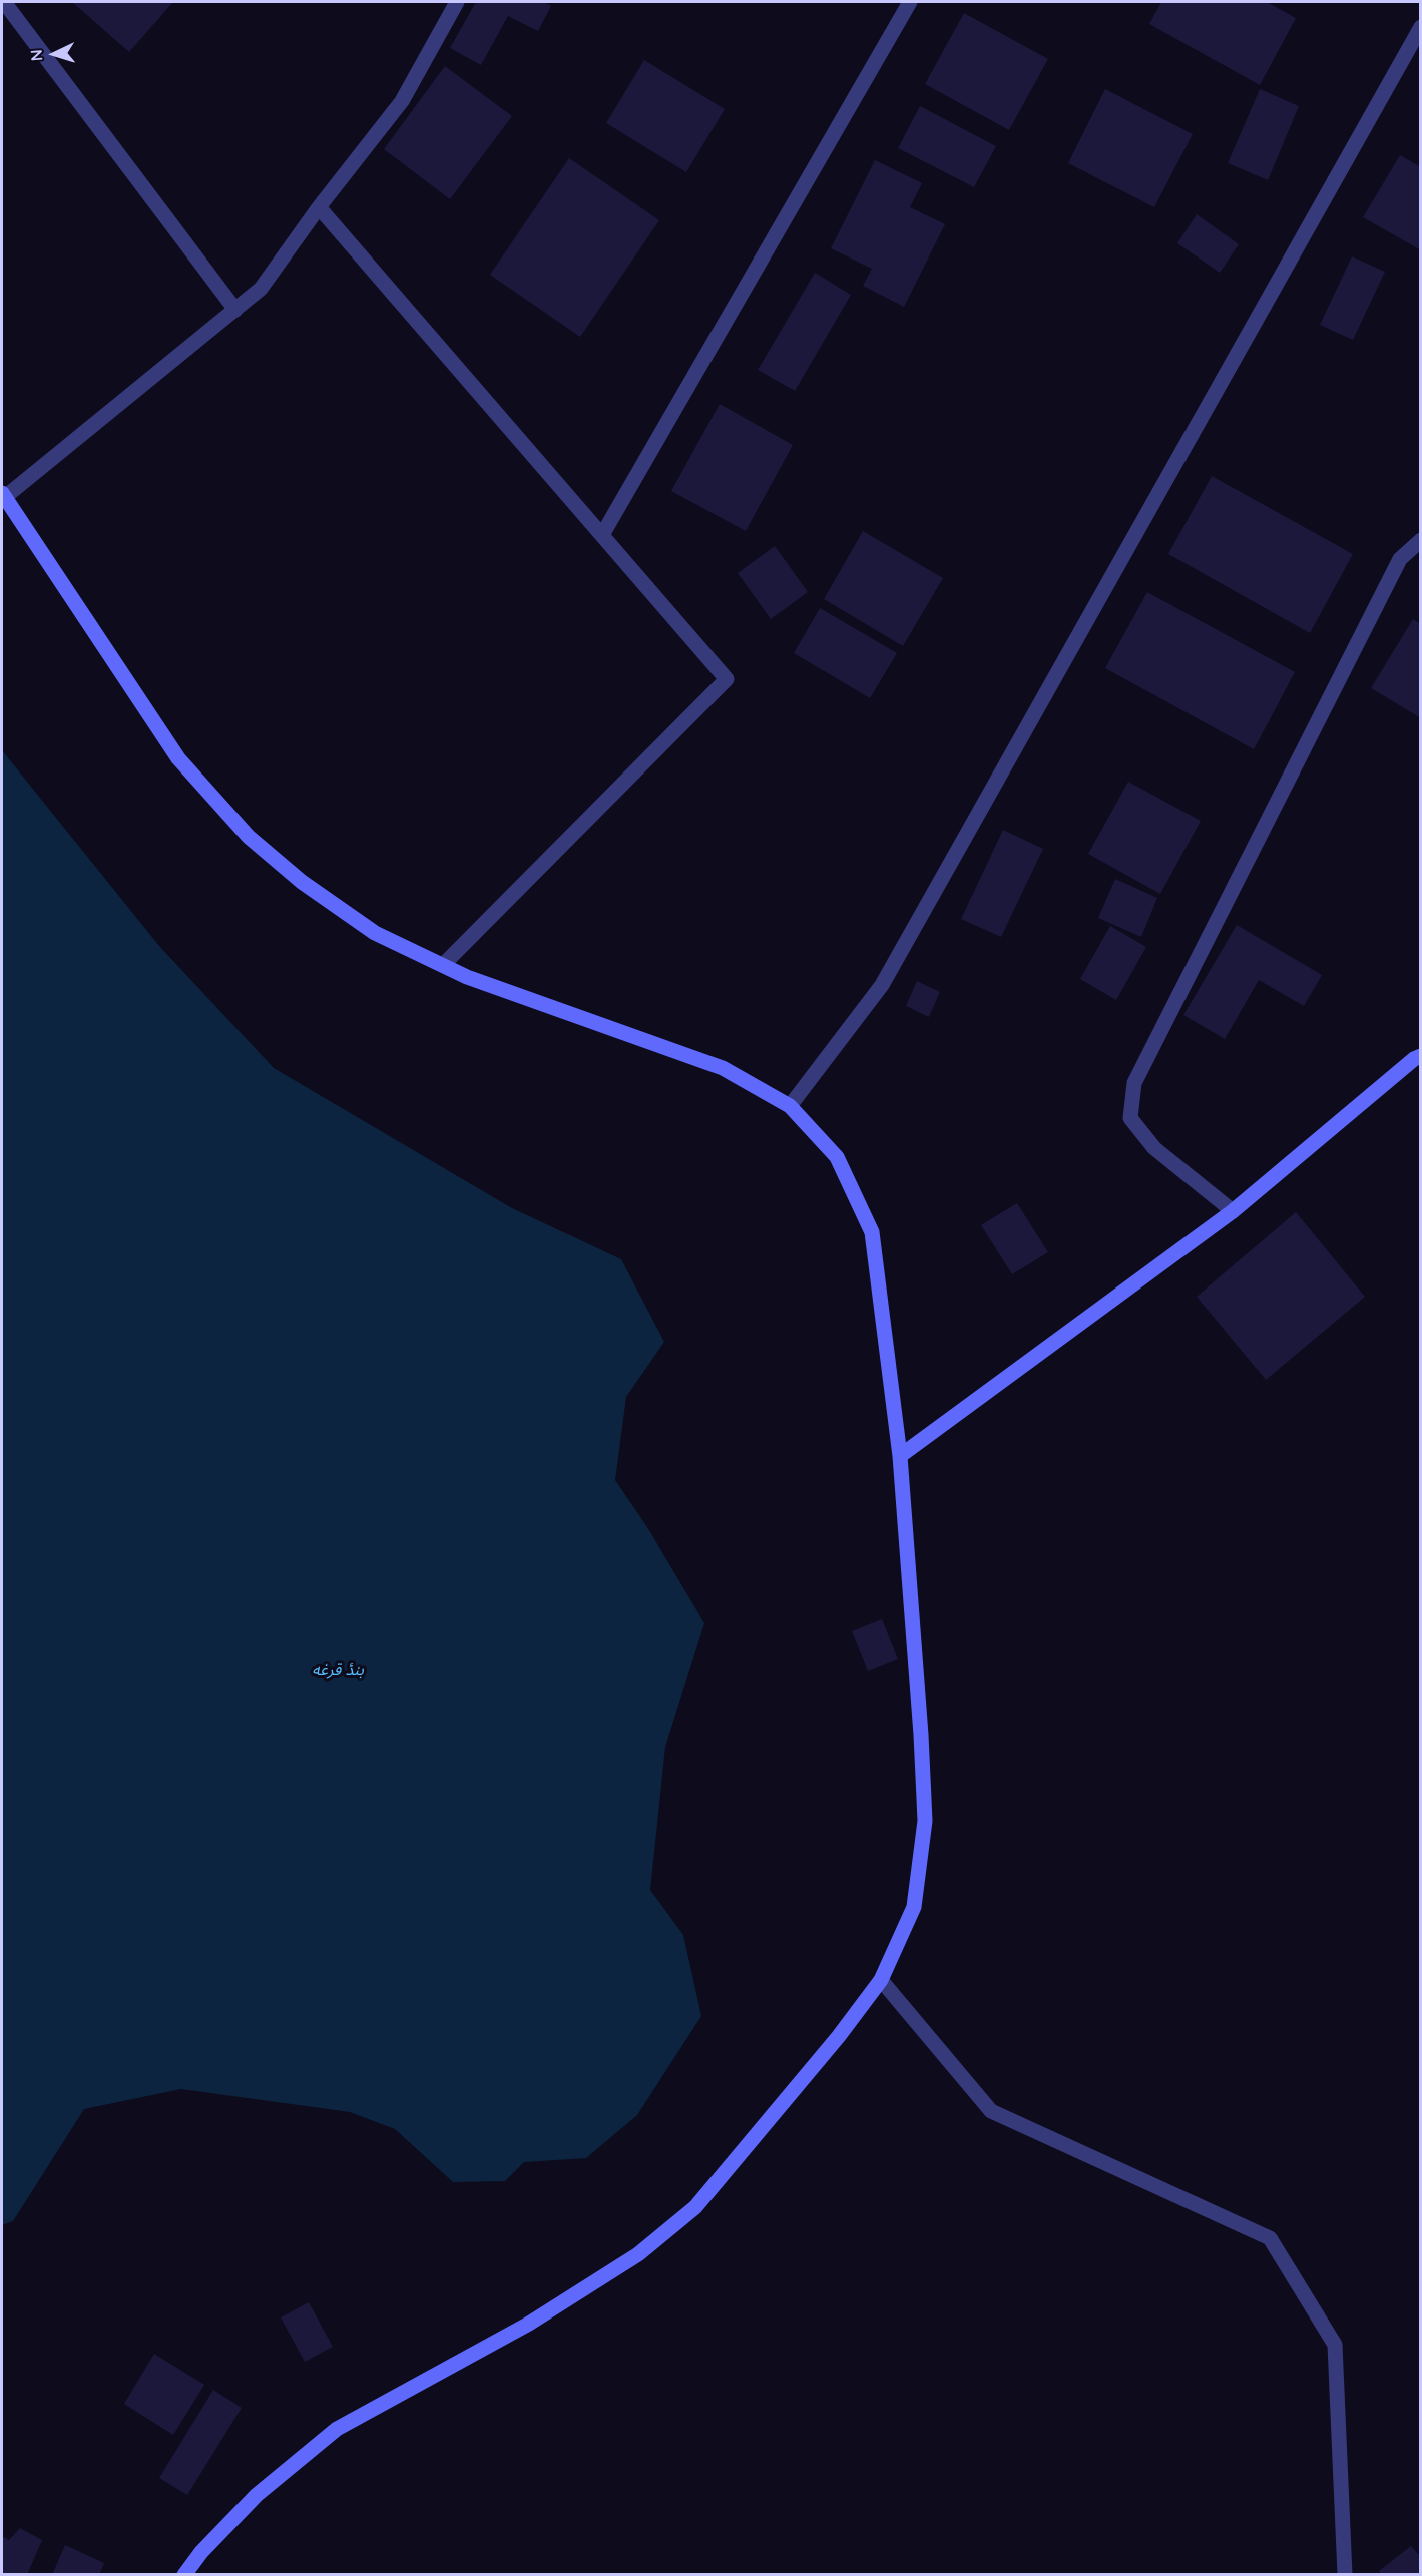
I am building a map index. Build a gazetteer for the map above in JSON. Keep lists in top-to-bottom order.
{
  "water": ["بندٔ قرغه"],
  "north": "left"
}
